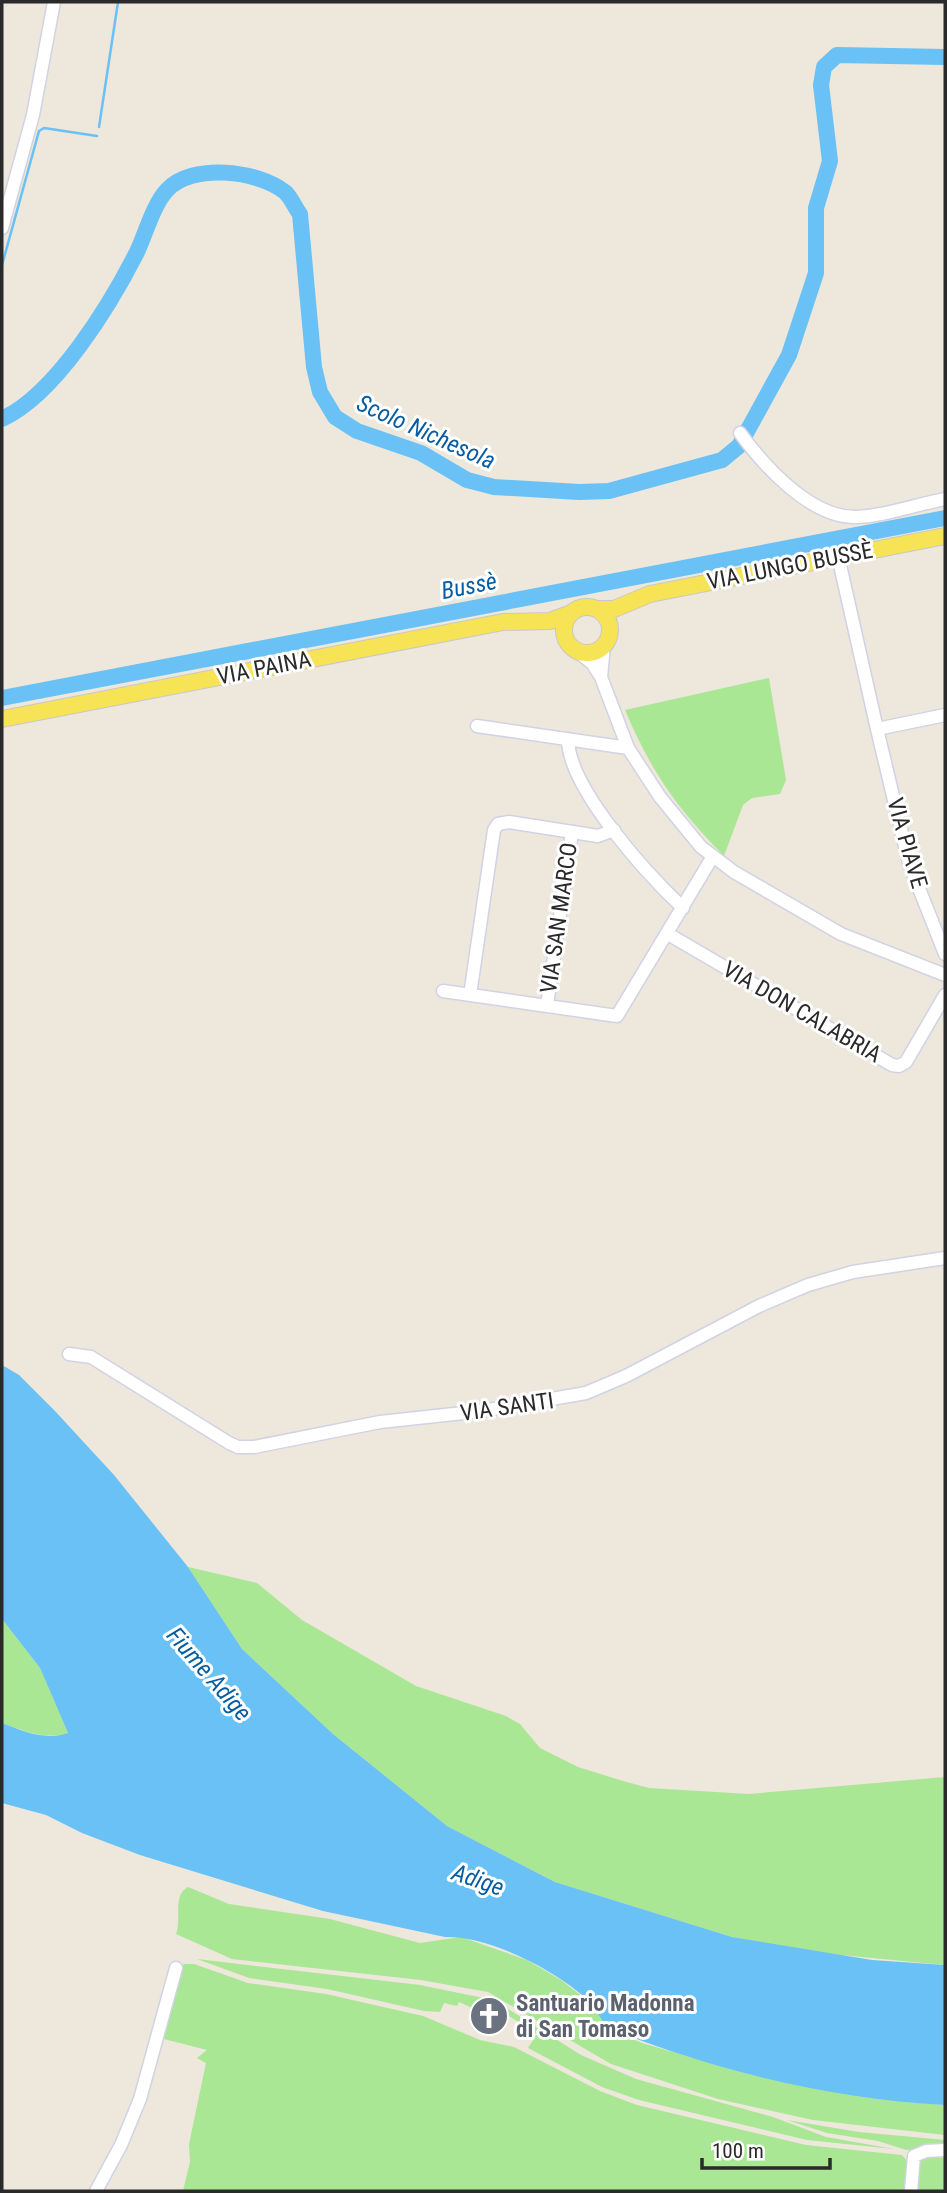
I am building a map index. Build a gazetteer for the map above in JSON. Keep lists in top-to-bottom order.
{
  "streets": {
    "main road": ["VIA LUNGO BUSSÈ", "VIA PAINA"],
    "street": [
      "VIA PIAVE",
      "VIA SAN MARCO",
      "VIA DON CALABRIA",
      "VIA SANTI"
    ]
  },
  "crossings": [
    ["VIA LUNGO BUSSÈ", "VIA PAINA"],
    ["VIA LUNGO BUSSÈ", "VIA PIAVE"]
  ],
  "water": [
    "Scolo Nichesola",
    "Bussè",
    "Fiume Adige",
    "Adige"
  ],
  "places": {
    "church": ["Santuario Madonna di San Tomaso"]
  },
  "scale_bar": "100 m"
}
